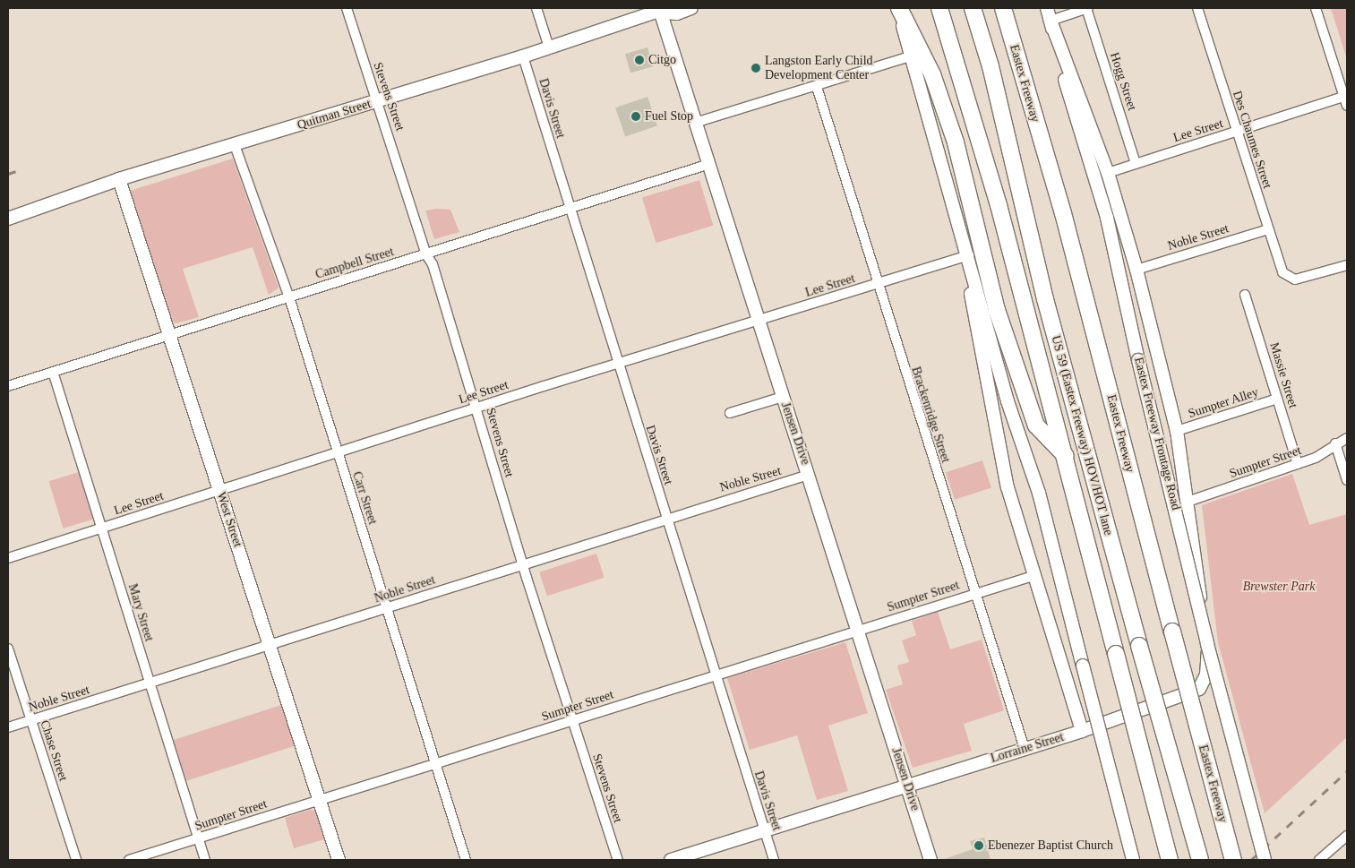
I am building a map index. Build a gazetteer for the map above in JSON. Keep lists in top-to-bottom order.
{
  "streets": {
    "highway": ["Eastex Freeway", "US 59 (Eastex Freeway) HOV/HOT lane"],
    "main road": [
      "Quitman Street",
      "Jensen Drive",
      "Eastex Freeway Frontage Road",
      "West Street",
      "Lorraine Street"
    ],
    "street": [
      "Hogg Street",
      "Stevens Street",
      "Davis Street",
      "Lee Street",
      "Des Chaumes Street",
      "Noble Street",
      "Campbell Street",
      "Massie Street",
      "Sumpter Alley",
      "Brackenridge Street",
      "Sumpter Street",
      "Carr Street",
      "Mary Street",
      "Chase Street"
    ]
  },
  "crossings": [
    ["Hogg Street", "Lee Street"],
    ["Stevens Street", "Quitman Street"],
    ["Stevens Street", "Lee Street"],
    ["Stevens Street", "Noble Street"],
    ["Stevens Street", "Campbell Street"],
    ["Stevens Street", "Sumpter Street"],
    ["Davis Street", "Quitman Street"],
    ["Davis Street", "Lee Street"],
    ["Davis Street", "Noble Street"],
    ["Davis Street", "Campbell Street"],
    ["Davis Street", "Sumpter Street"],
    ["Davis Street", "Lorraine Street"],
    ["Quitman Street", "Jensen Drive"],
    ["Quitman Street", "Carr Street"],
    ["Quitman Street", "West Street"],
    ["Lee Street", "Des Chaumes Street"],
    ["Lee Street", "Brackenridge Street"],
    ["Lee Street", "Jensen Drive"],
    ["Lee Street", "Carr Street"],
    ["Lee Street", "West Street"],
    ["Lee Street", "Mary Street"],
    ["Lee Street", "Lorraine Street"],
    ["Des Chaumes Street", "Noble Street"],
    ["Noble Street", "Jensen Drive"],
    ["Noble Street", "Carr Street"],
    ["Noble Street", "West Street"],
    ["Noble Street", "Mary Street"],
    ["Noble Street", "Lorraine Street"],
    ["Noble Street", "Chase Street"],
    ["Campbell Street", "Jensen Drive"],
    ["Campbell Street", "Carr Street"],
    ["Campbell Street", "West Street"],
    ["Campbell Street", "Mary Street"],
    ["Massie Street", "Sumpter Alley"],
    ["Massie Street", "Sumpter Street"],
    ["Sumpter Alley", "Lorraine Street"],
    ["Brackenridge Street", "Sumpter Street"],
    ["Brackenridge Street", "Lorraine Street"],
    ["Jensen Drive", "Sumpter Street"],
    ["Jensen Drive", "Lorraine Street"],
    ["Eastex Freeway Frontage Road", "Lorraine Street"],
    ["Sumpter Street", "Carr Street"],
    ["Sumpter Street", "West Street"],
    ["Sumpter Street", "Mary Street"],
    ["Sumpter Street", "Lorraine Street"]
  ],
  "parks": ["Brewster Park"],
  "places": [
    "Citgo",
    "Langston Early Child Development Center",
    "Fuel Stop",
    "Ebenezer Baptist Church"
  ]
}
